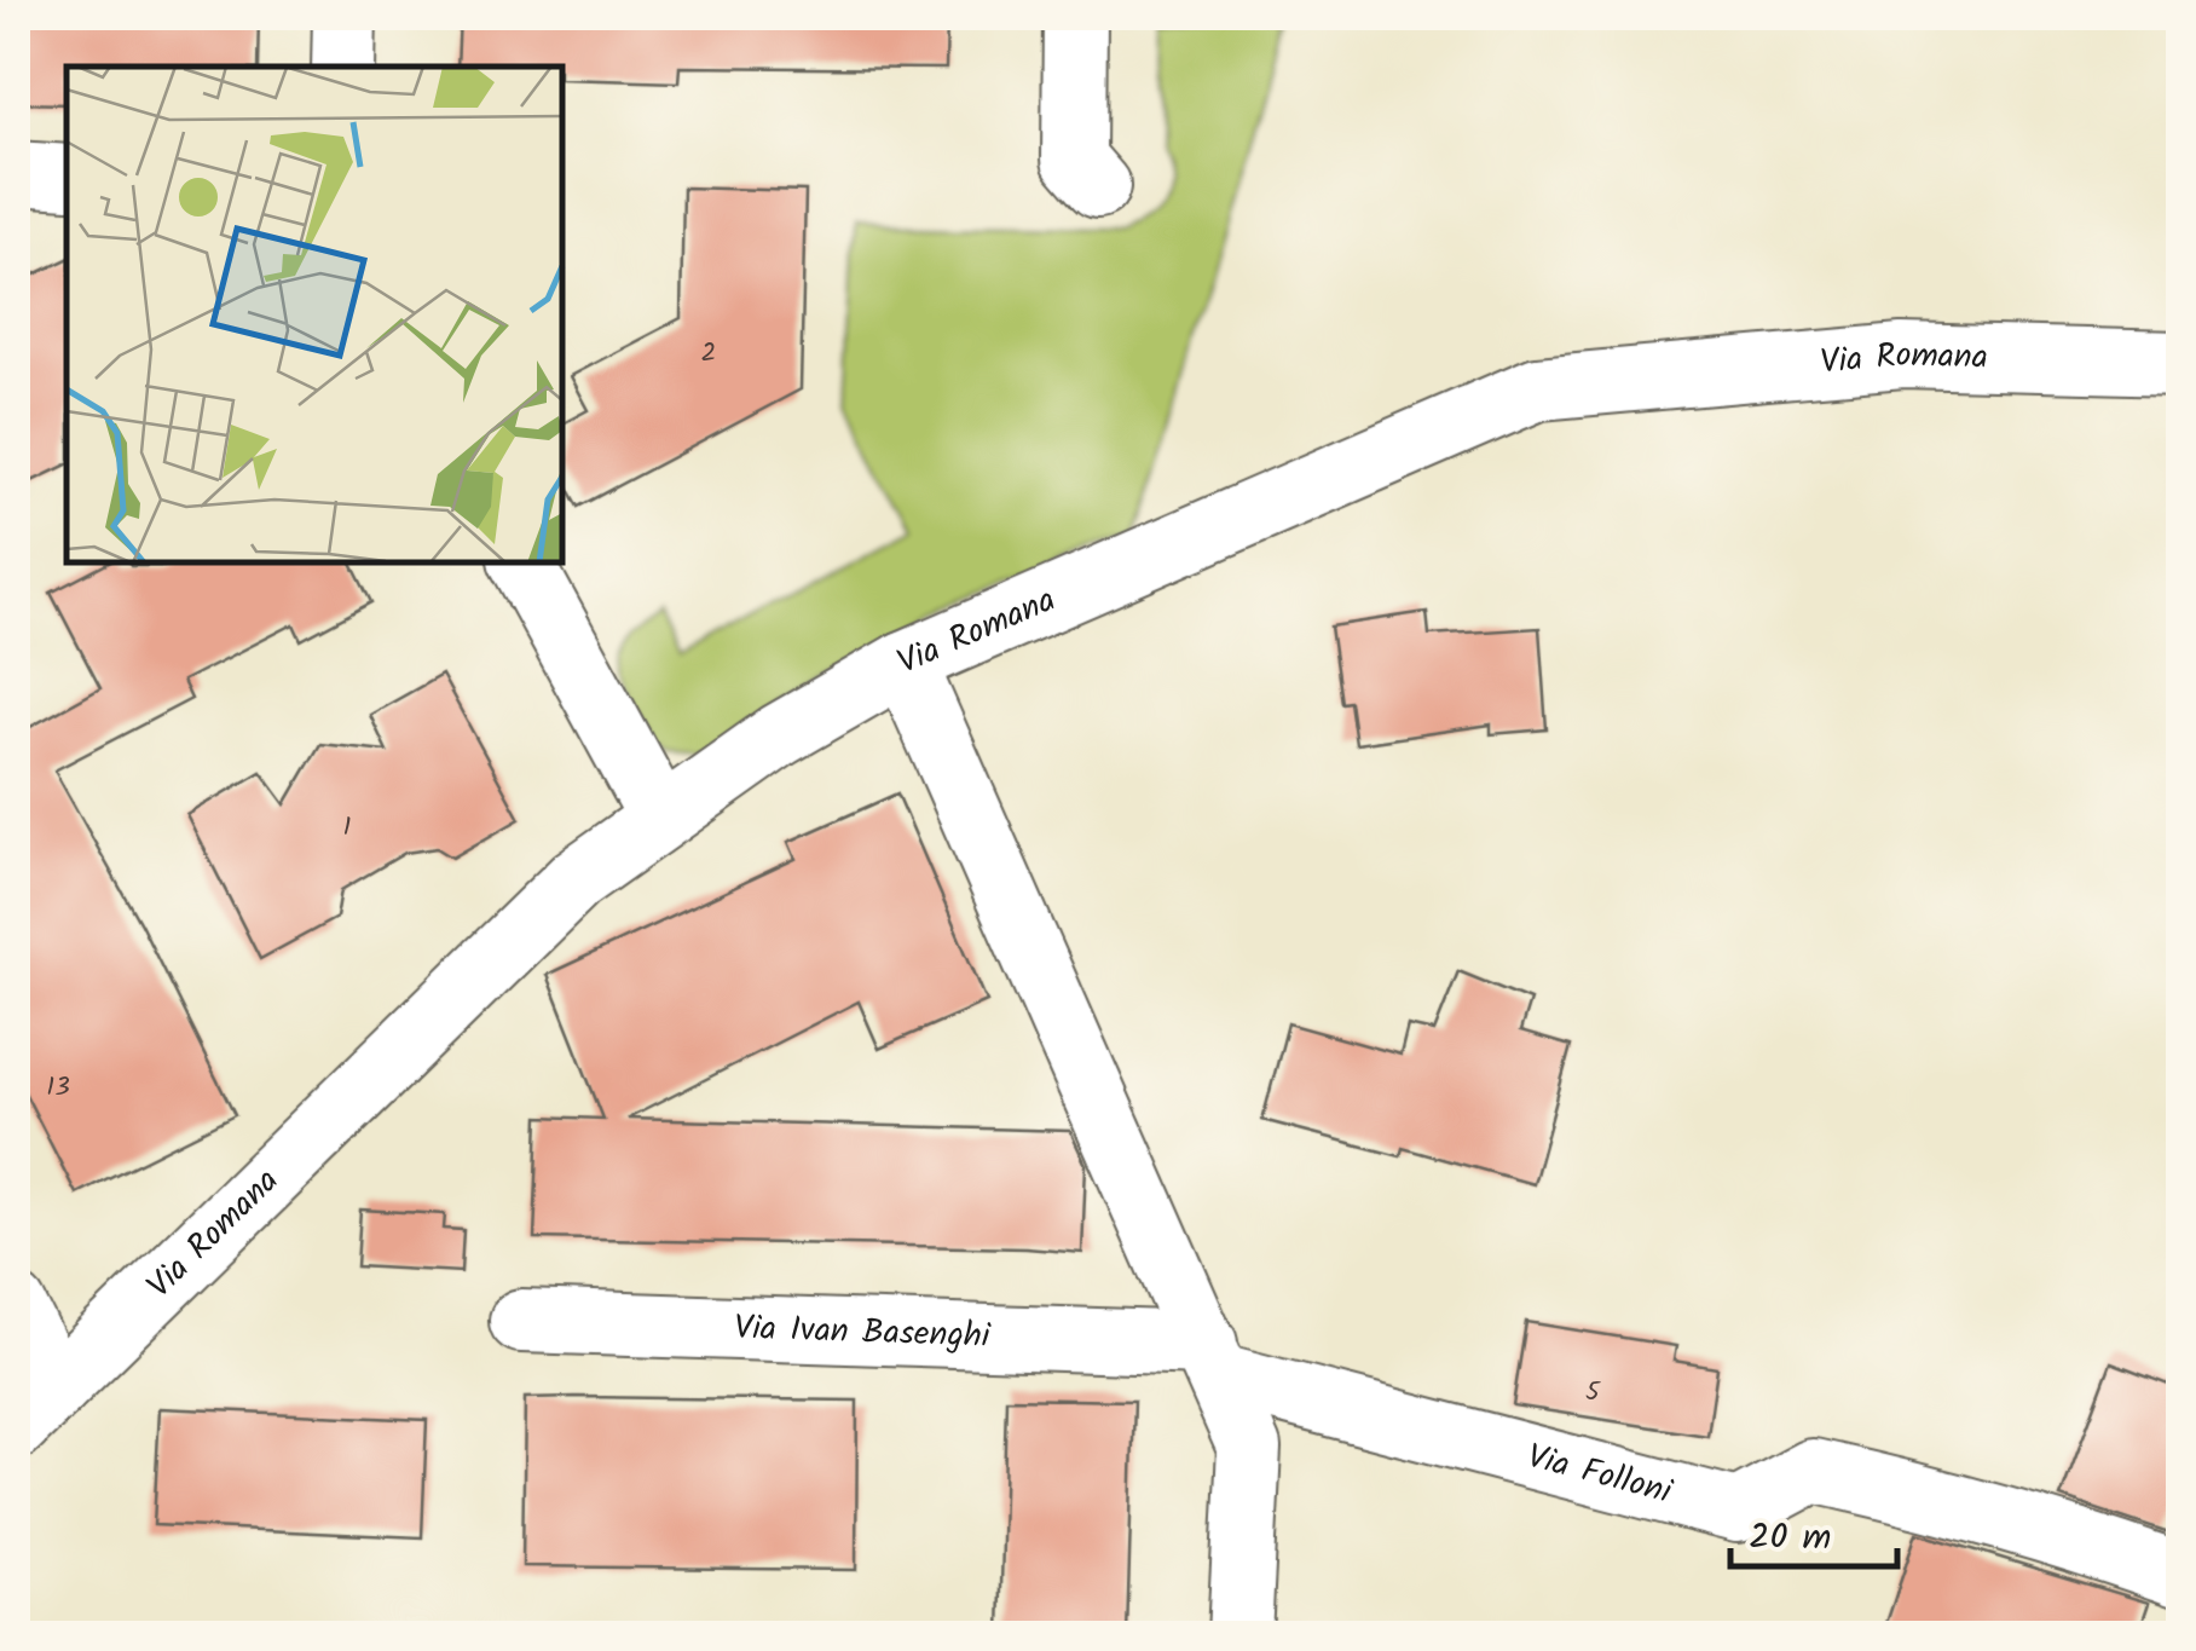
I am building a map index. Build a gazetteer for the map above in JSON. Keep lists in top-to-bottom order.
{
  "streets": {
    "street": ["Via Romana", "Via Ivan Basenghi", "Via Folloni"]
  },
  "crossings": [
    ["Via Ivan Basenghi", "Via Folloni"]
  ],
  "house_numbers": [
    "2",
    "1",
    "13",
    "5"
  ],
  "scale_bar": "20 m"
}
